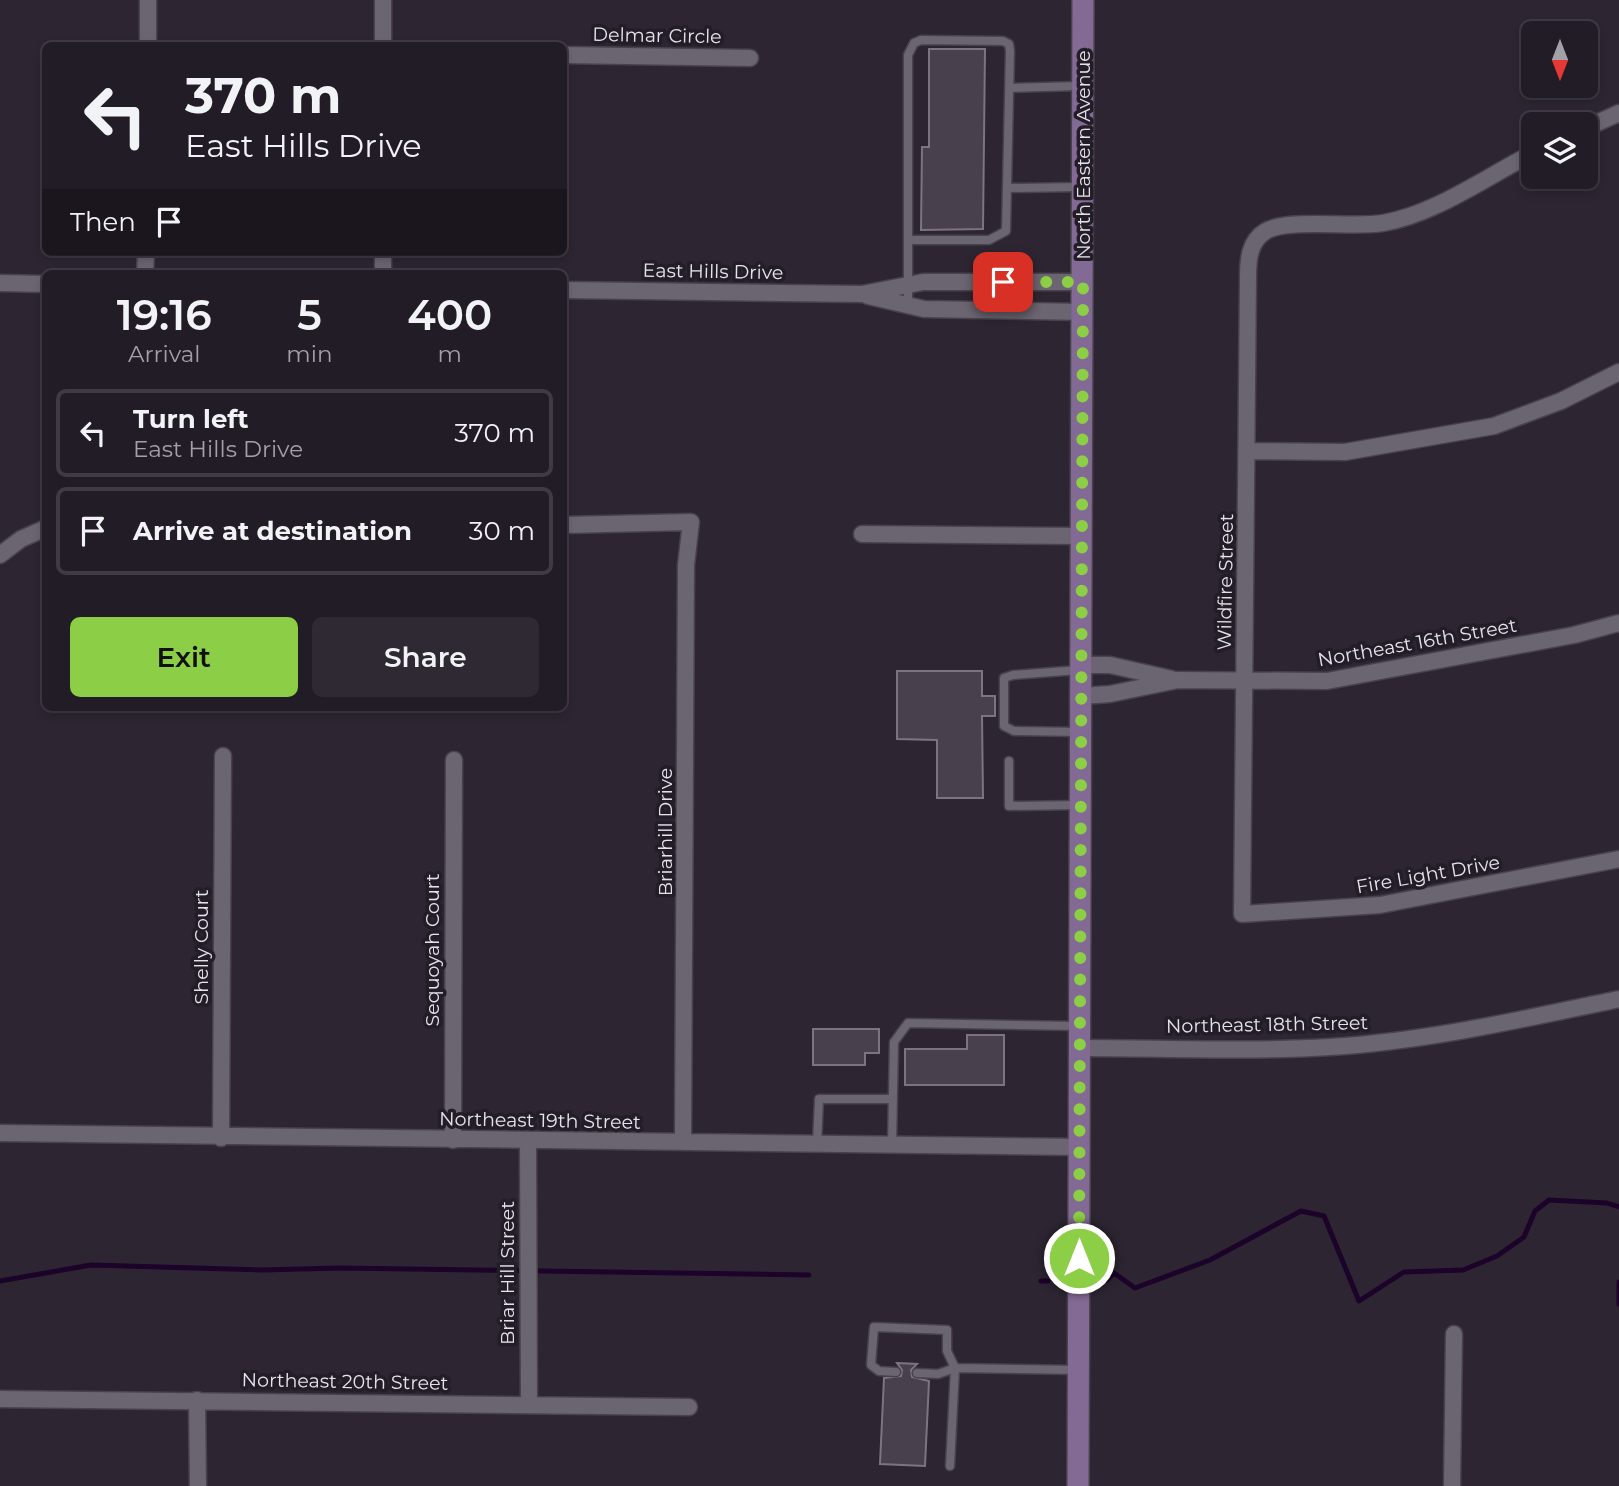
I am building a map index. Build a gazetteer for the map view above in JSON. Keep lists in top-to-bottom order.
{
  "streets": {
    "main road": ["North Eastern Avenue"],
    "street": [
      "Delmar Circle",
      "East Hills Drive",
      "Wildfire Street",
      "Northeast 16th Street",
      "Briarhill Drive",
      "Fire Light Drive",
      "Shelly Court",
      "Sequoyah Court",
      "Northeast 18th Street",
      "Northeast 19th Street",
      "Briar Hill Street",
      "Northeast 20th Street"
    ]
  },
  "crossings": [
    ["North Eastern Avenue", "East Hills Drive"],
    ["North Eastern Avenue", "Northeast 16th Street"],
    ["North Eastern Avenue", "Northeast 18th Street"],
    ["North Eastern Avenue", "Northeast 19th Street"],
    ["Wildfire Street", "Northeast 16th Street"],
    ["Wildfire Street", "Fire Light Drive"],
    ["Briarhill Drive", "Northeast 19th Street"],
    ["Shelly Court", "Northeast 19th Street"],
    ["Sequoyah Court", "Northeast 19th Street"],
    ["Northeast 19th Street", "Briar Hill Street"],
    ["Briar Hill Street", "Northeast 20th Street"]
  ],
  "north": "bottom",
  "page": {
    "turn": ["370 m", "East Hills Drive"],
    "then": "Then",
    "eta": [
      "19:16",
      "Arrival",
      "5",
      "min",
      "400",
      "m"
    ],
    "list": [
      {
        "name": "Turn left",
        "note": "East Hills Drive",
        "value": "370 m"
      },
      {
        "name": "Arrive at destination",
        "value": "30 m"
      }
    ],
    "buttons": ["Exit", "Share"]
  }
}
